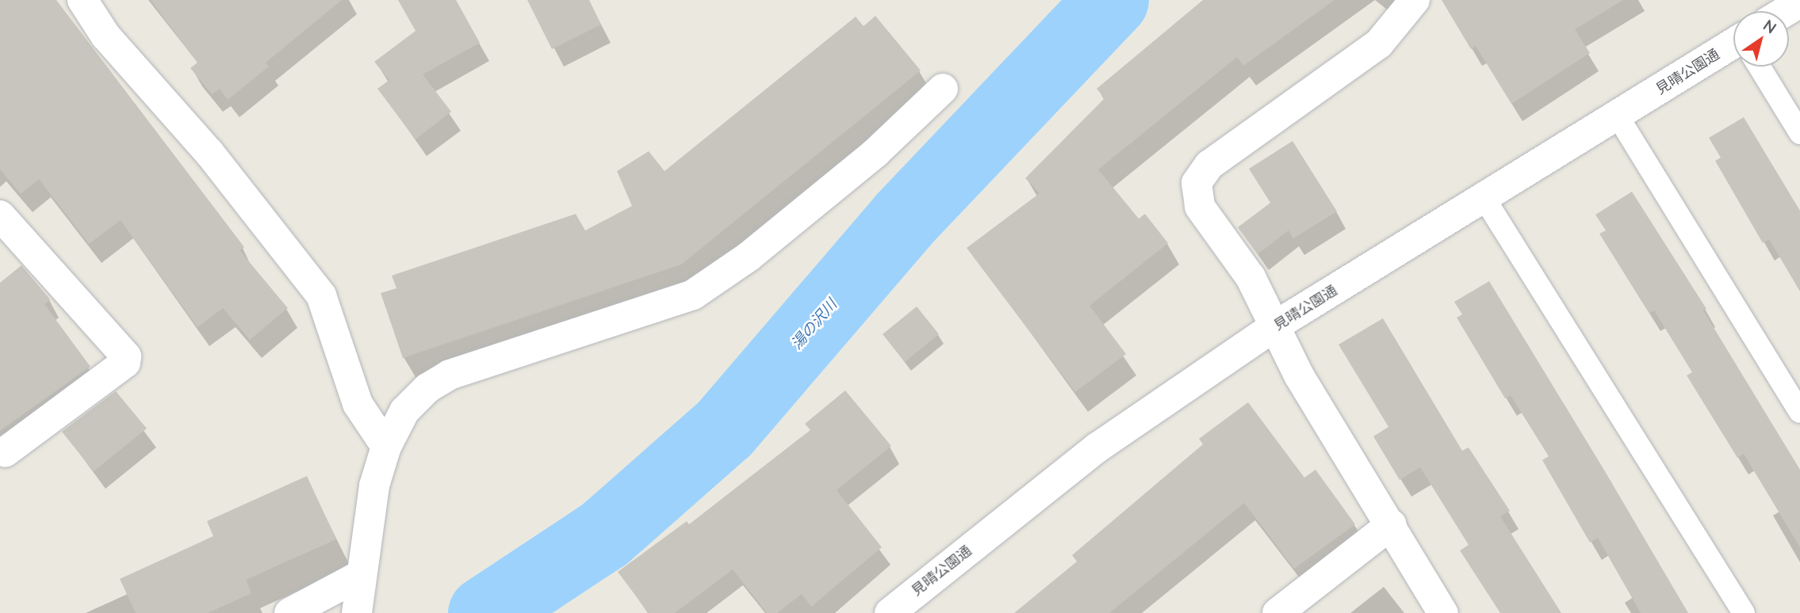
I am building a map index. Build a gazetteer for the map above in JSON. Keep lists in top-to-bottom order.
{
  "streets": {
    "street": ["見晴公園通"]
  },
  "water": ["湯の沢川"],
  "north": "top right"
}
